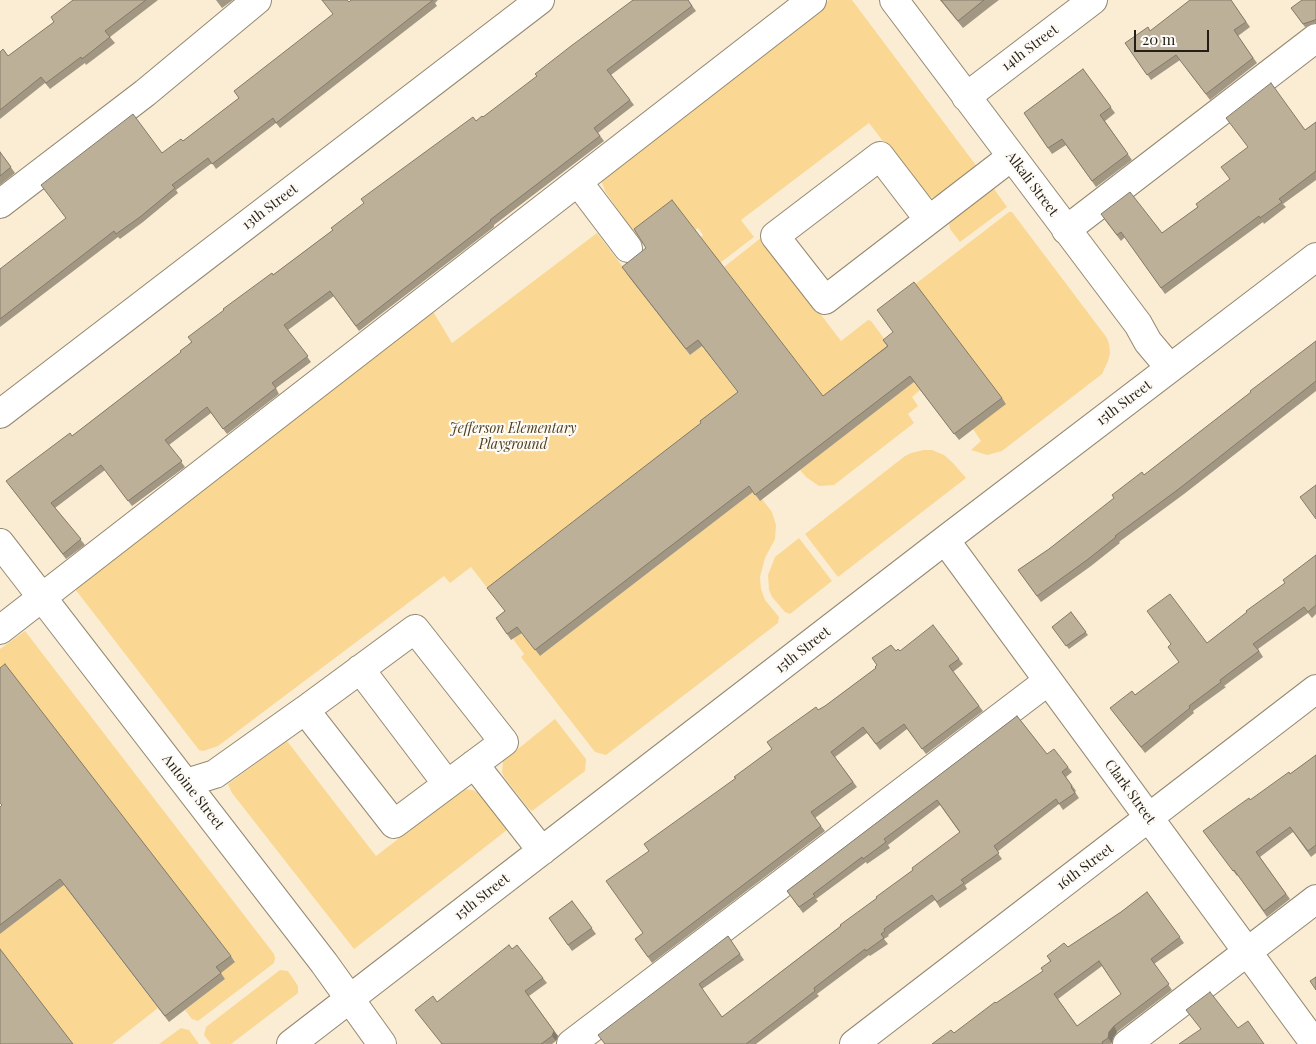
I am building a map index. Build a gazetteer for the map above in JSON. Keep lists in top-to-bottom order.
{
  "streets": {
    "street": [
      "14th Street",
      "Alkali Street",
      "13th Street",
      "15th Street",
      "Antoine Street",
      "Clark Street",
      "16th Street"
    ]
  },
  "crossings": [
    ["14th Street", "Alkali Street"],
    ["Alkali Street", "15th Street"],
    ["15th Street", "Antoine Street"],
    ["15th Street", "Clark Street"],
    ["Clark Street", "16th Street"]
  ],
  "parks": ["Jefferson Elementary Playground"],
  "scale_bar": "20 m"
}
